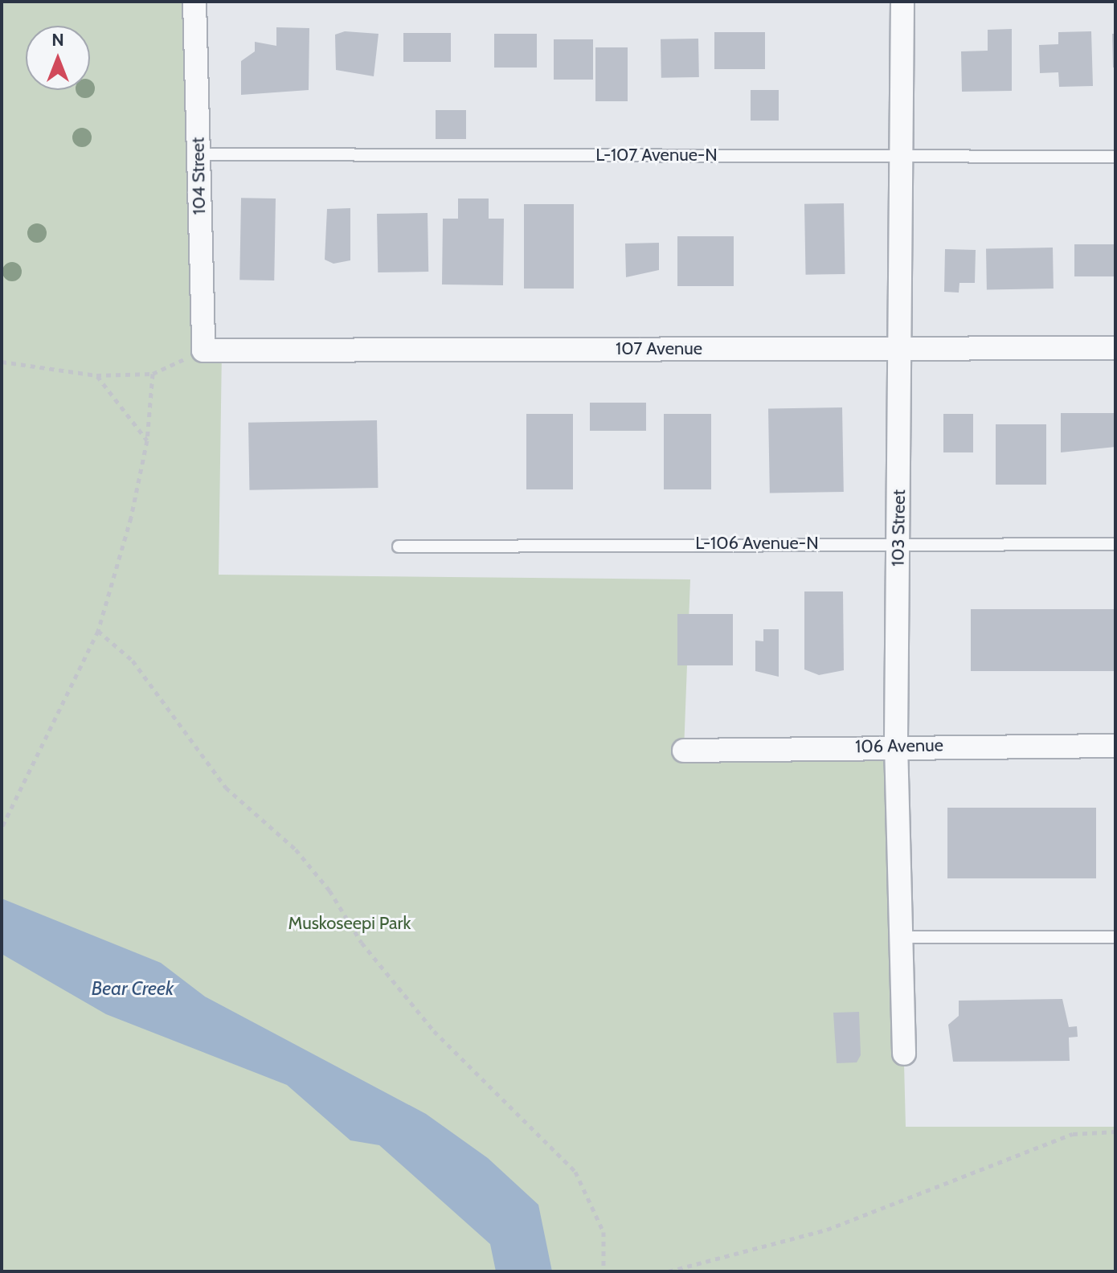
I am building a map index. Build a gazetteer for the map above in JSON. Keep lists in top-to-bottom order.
{
  "streets": {
    "street": [
      "104 Street",
      "107 Avenue",
      "103 Street",
      "106 Avenue"
    ],
    "lane": ["L-107 Avenue-N", "L-106 Avenue-N"]
  },
  "crossings": [
    ["L-107 Avenue-N", "104 Street"],
    ["L-107 Avenue-N", "103 Street"],
    ["104 Street", "107 Avenue"],
    ["107 Avenue", "103 Street"],
    ["103 Street", "L-106 Avenue-N"],
    ["103 Street", "106 Avenue"]
  ],
  "water": ["Bear Creek"],
  "parks": ["Muskoseepi Park"],
  "north": "top"
}
